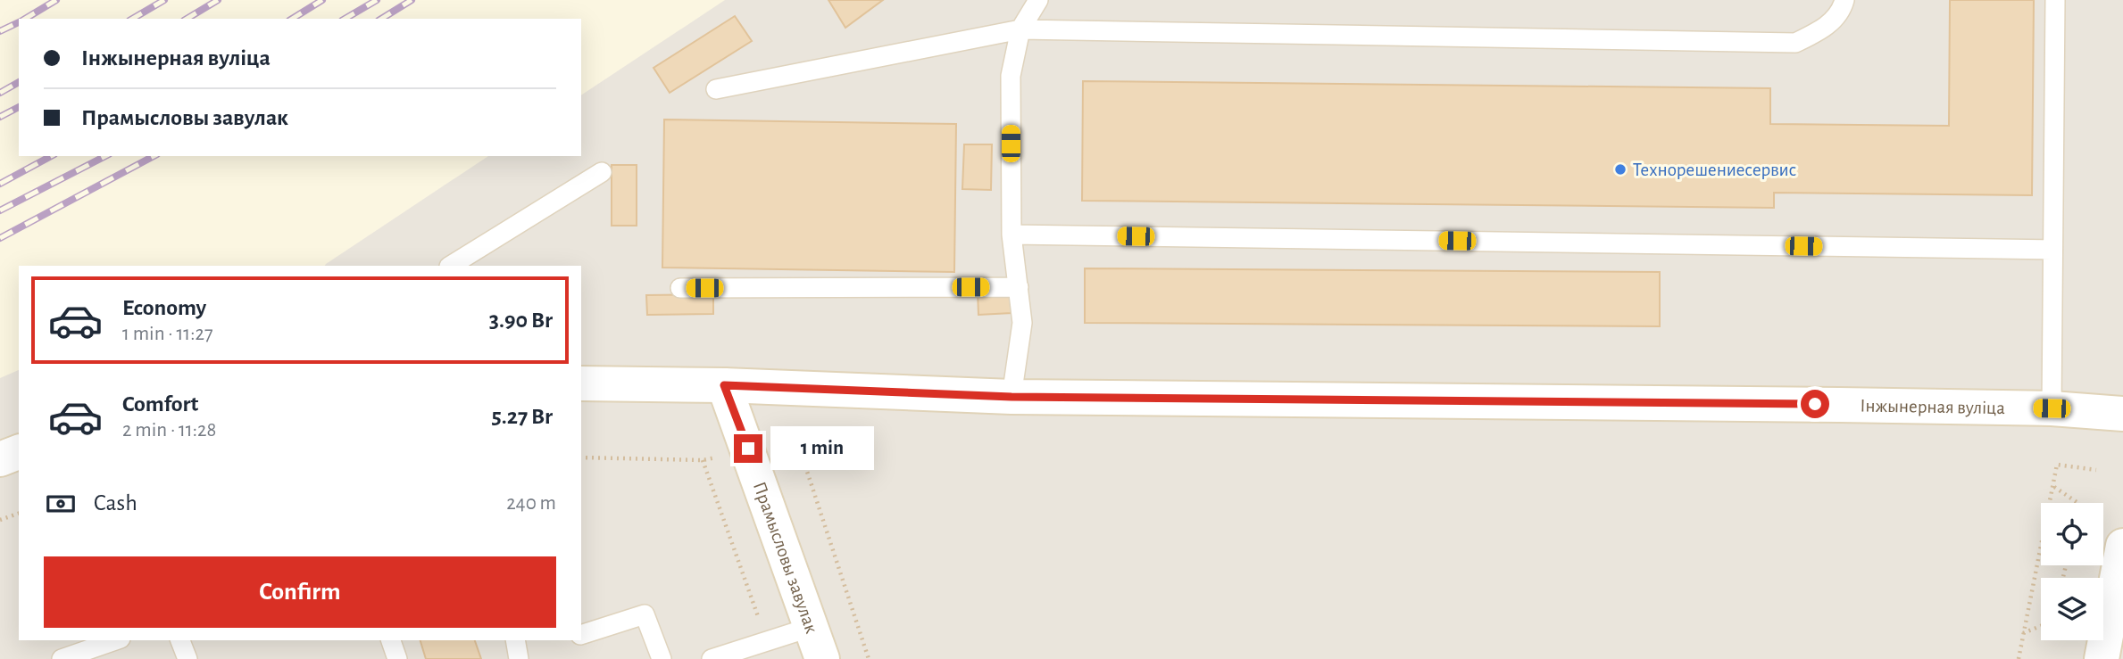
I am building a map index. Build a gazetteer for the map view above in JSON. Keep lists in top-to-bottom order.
{
  "streets": {
    "street": ["Інжынерная вуліца", "Прамысловы завулак"]
  },
  "crossings": [
    ["Інжынерная вуліца", "Прамысловы завулак"]
  ],
  "places": ["Технорешениесервис"],
  "page": {
    "banner": ["Інжынерная вуліца", "Прамысловы завулак"],
    "list": [
      {
        "name": "Economy",
        "note": "1 min · 11:27",
        "value": "3.90 Br"
      },
      {
        "name": "Comfort",
        "note": "2 min · 11:28",
        "value": "5.27 Br"
      }
    ],
    "bubble": "1 min",
    "pay": ["Cash", "240 m"],
    "buttons": "Confirm"
  }
}
